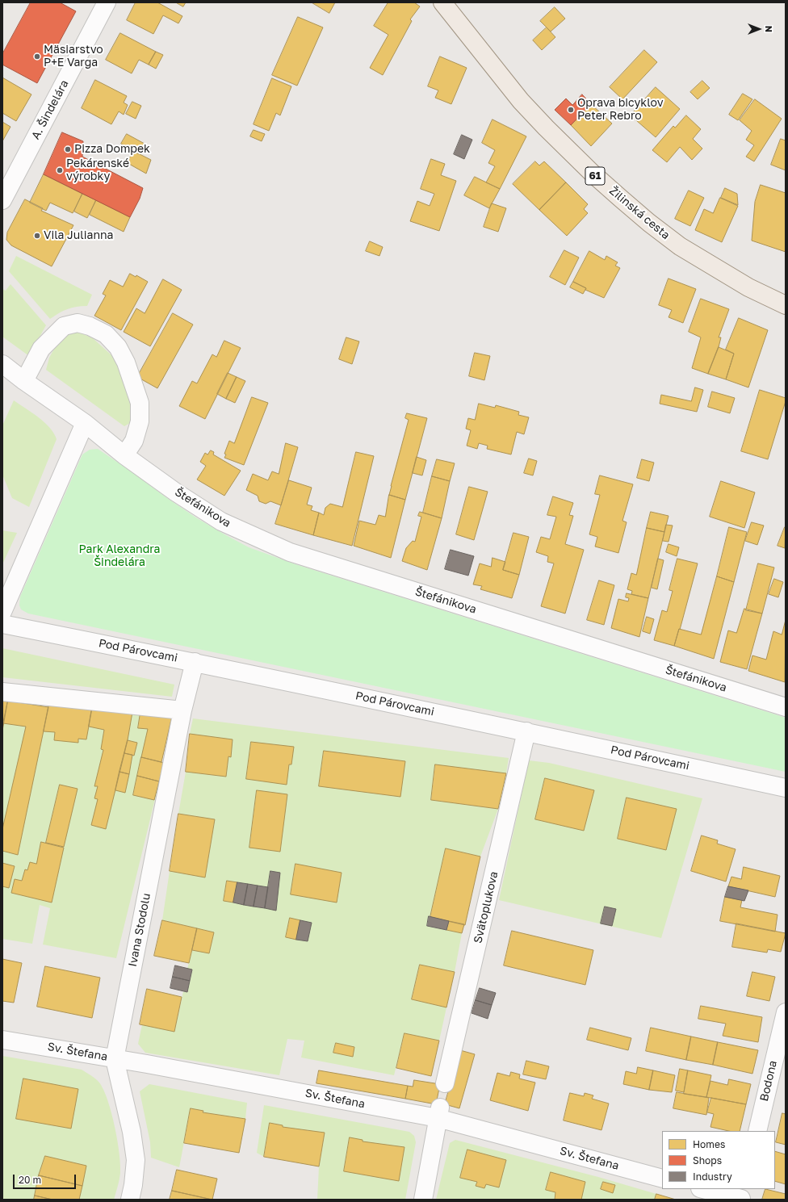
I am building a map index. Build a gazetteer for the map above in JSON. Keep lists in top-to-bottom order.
{
  "streets": {
    "main road": ["61", "Žilinská cesta"],
    "street": [
      "A. Šindelára",
      "Štefánikova",
      "Pod Párovcami",
      "Svätoplukova",
      "Ivana Stodolu",
      "Sv. Štefana",
      "Bodona"
    ]
  },
  "crossings": [
    ["Pod Párovcami", "Svätoplukova"],
    ["Pod Párovcami", "Ivana Stodolu"],
    ["Ivana Stodolu", "Sv. Štefana"]
  ],
  "parks": ["Park Alexandra Šindelára"],
  "places": [
    "Mäsiarstvo P+E Varga",
    "Oprava bicyklov Peter Rebro",
    "Pizza Dompek",
    "Pekárenské výrobky",
    "Vila Julianna"
  ],
  "legend": ["Homes", "Shops", "Industry"],
  "scale_bar": "20 m",
  "north": "right"
}
